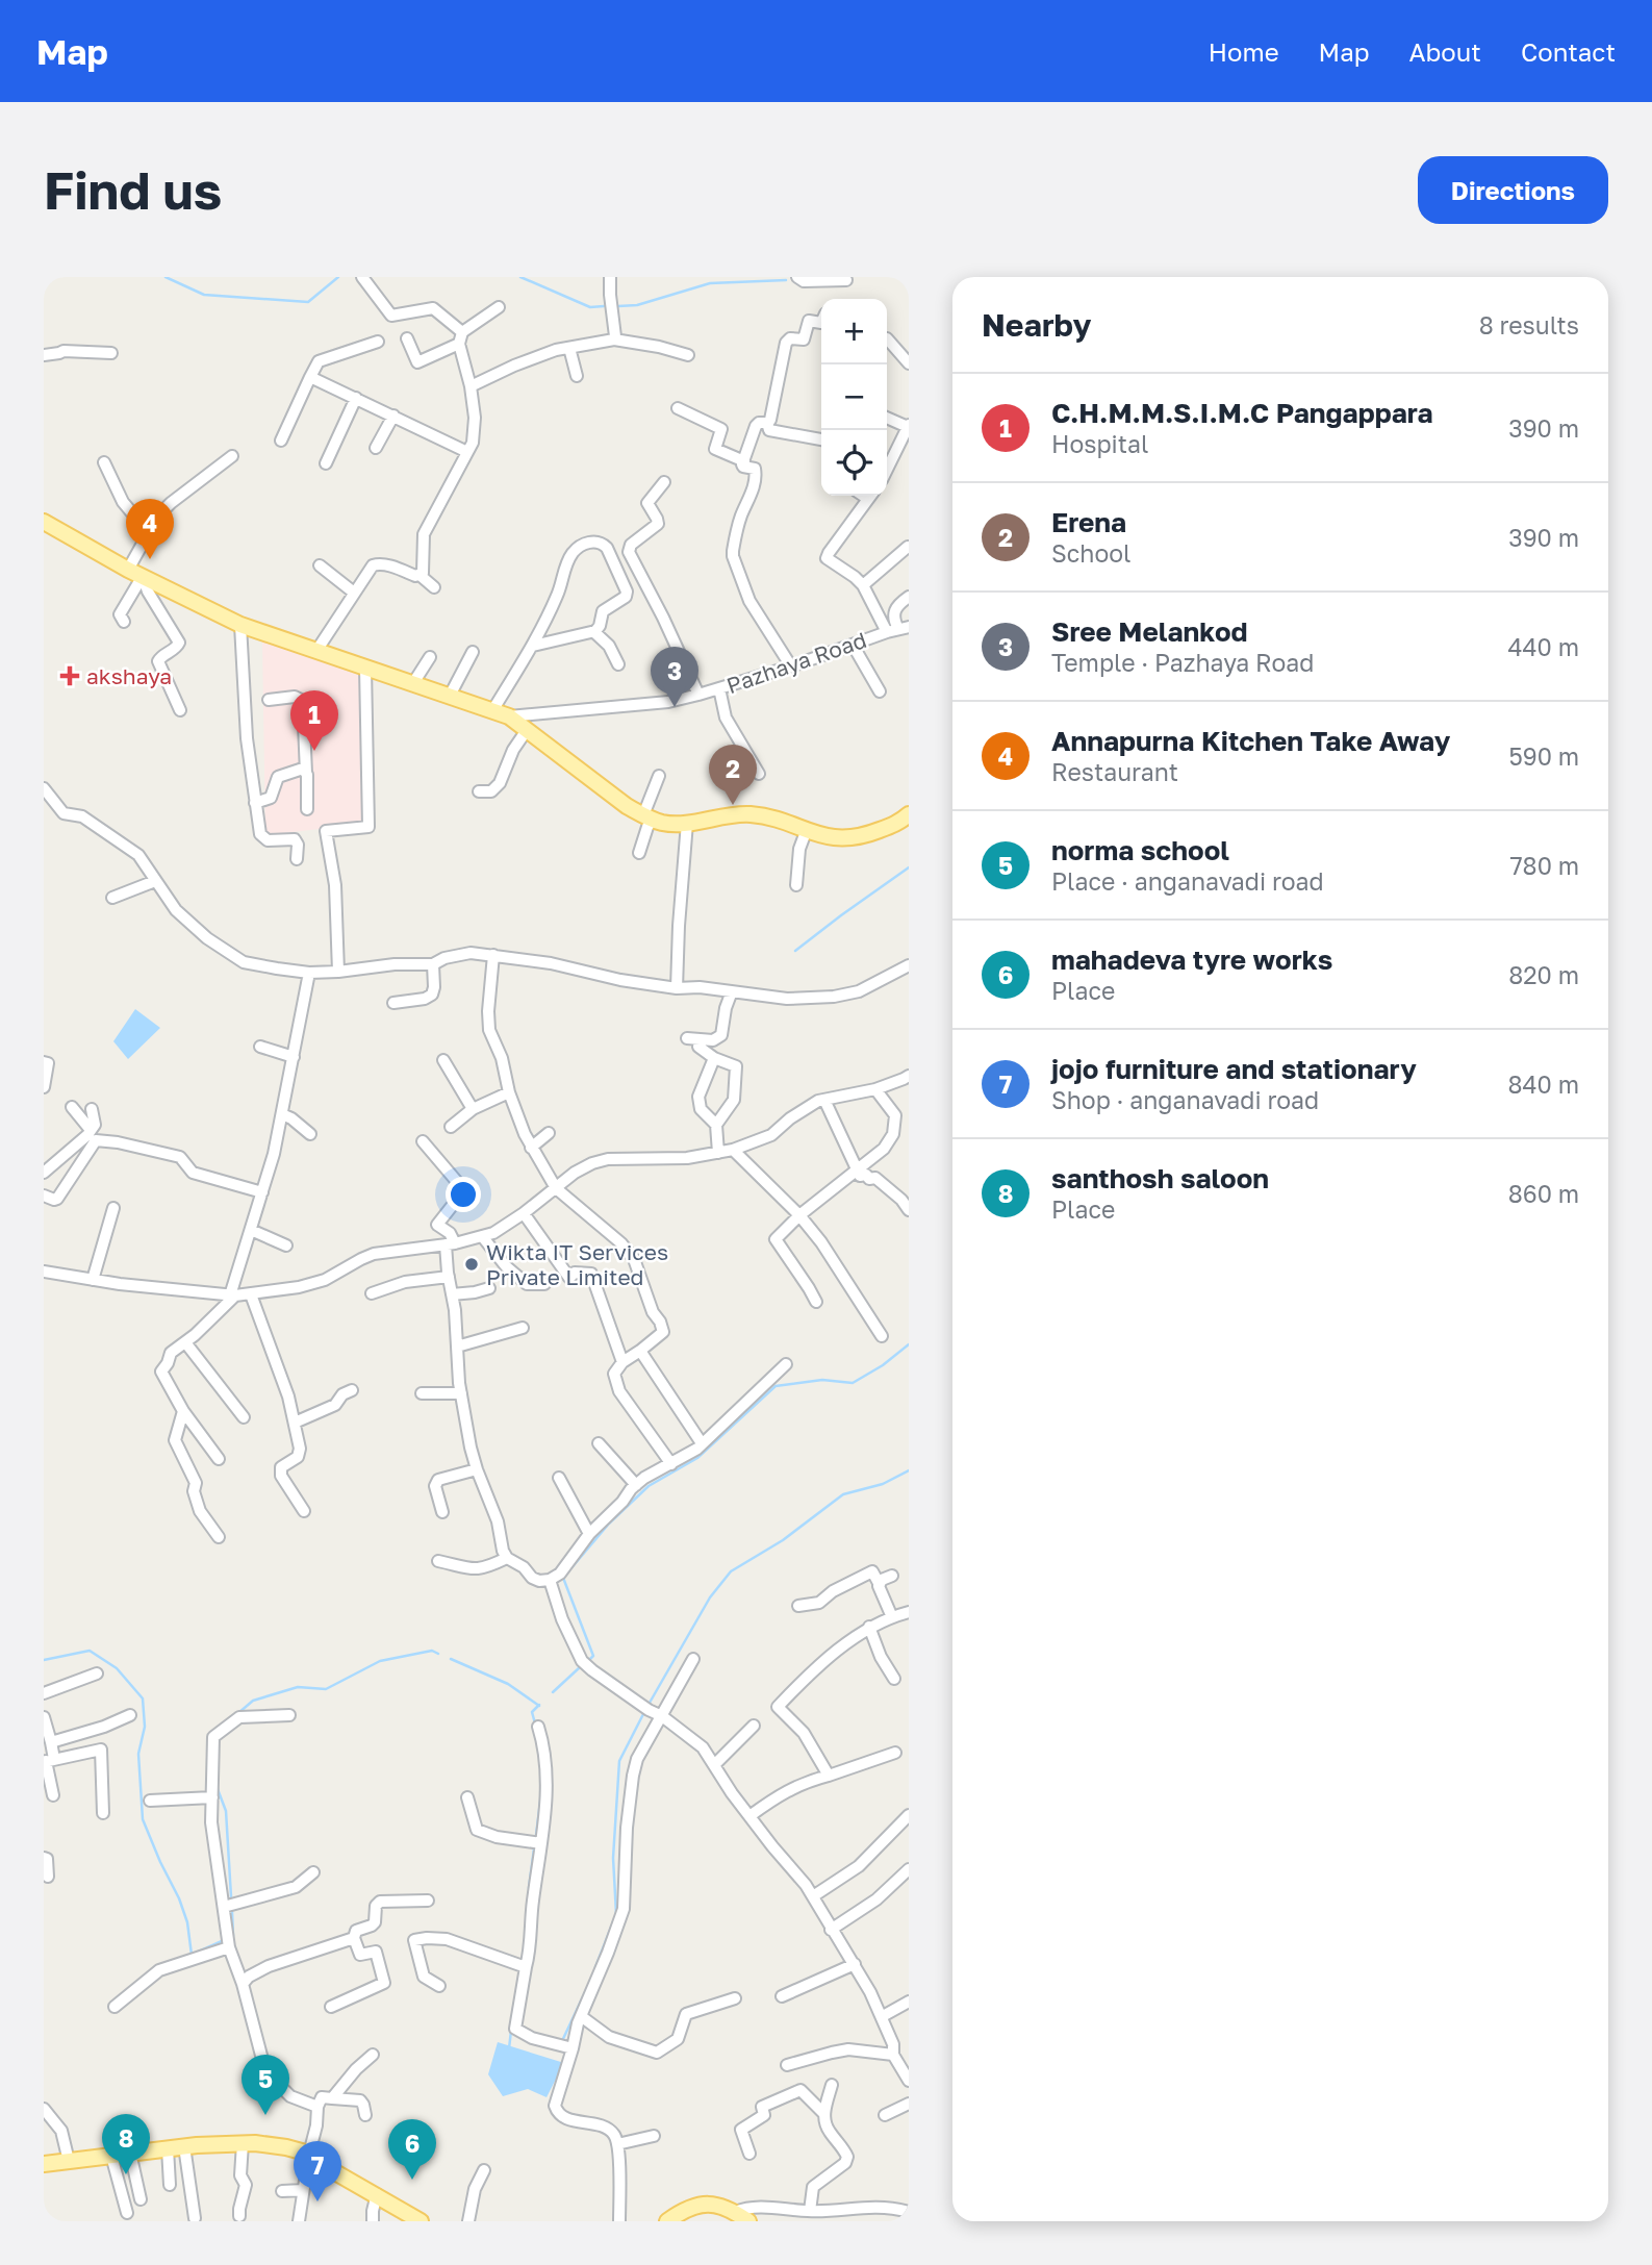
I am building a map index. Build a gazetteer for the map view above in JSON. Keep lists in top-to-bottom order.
{
  "streets": {
    "street": ["Pazhaya Road"]
  },
  "places": {
    "health": ["akshaya"],
    "other": ["Wikta IT Services Private Limited"]
  },
  "page": {
    "header": "Map",
    "nav": [
      "Home",
      "Map",
      "About",
      "Contact"
    ],
    "buttons": "Directions",
    "title": "Find us",
    "heading": ["Nearby", "8 results"],
    "map_buttons": ["+", "−"],
    "list": [
      {
        "mark": "1",
        "name": "C.H.M.M.S.I.M.C Pangappara",
        "note": "Hospital",
        "value": "390 m"
      },
      {
        "mark": "2",
        "name": "Erena",
        "note": "School",
        "value": "390 m"
      },
      {
        "mark": "3",
        "name": "Sree Melankod",
        "note": "Temple · Pazhaya Road",
        "value": "440 m"
      },
      {
        "mark": "4",
        "name": "Annapurna Kitchen Take Away",
        "note": "Restaurant",
        "value": "590 m"
      },
      {
        "mark": "5",
        "name": "norma school",
        "note": "Place · anganavadi road",
        "value": "780 m"
      },
      {
        "mark": "6",
        "name": "mahadeva tyre works",
        "note": "Place",
        "value": "820 m"
      },
      {
        "mark": "7",
        "name": "jojo furniture and stationary",
        "note": "Shop · anganavadi road",
        "value": "840 m"
      },
      {
        "mark": "8",
        "name": "santhosh saloon",
        "note": "Place",
        "value": "860 m"
      }
    ],
    "pins": [
      "4",
      "3",
      "1",
      "2",
      "5",
      "8",
      "6",
      "7"
    ]
  }
}
